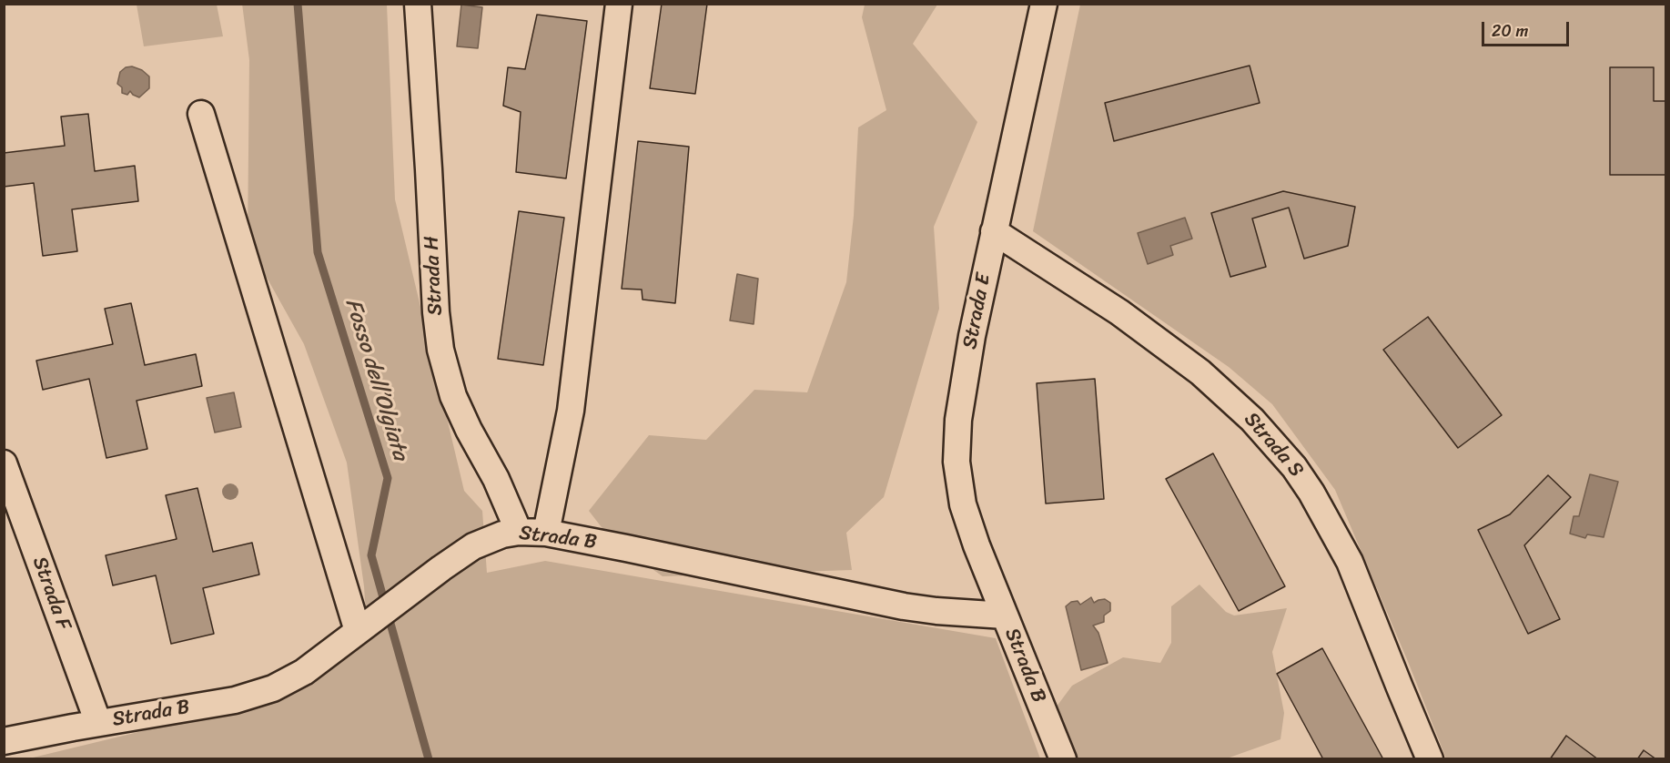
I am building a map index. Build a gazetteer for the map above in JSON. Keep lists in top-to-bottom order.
{
  "streets": {
    "street": [
      "Strada H",
      "Strada E",
      "Strada S",
      "Strada B",
      "Strada F"
    ]
  },
  "crossings": [
    ["Strada H", "Strada B"],
    ["Strada E", "Strada S"],
    ["Strada E", "Strada B"],
    ["Strada B", "Strada F"]
  ],
  "water": ["Fosso dell’Olgiata"],
  "scale_bar": "20 m"
}
